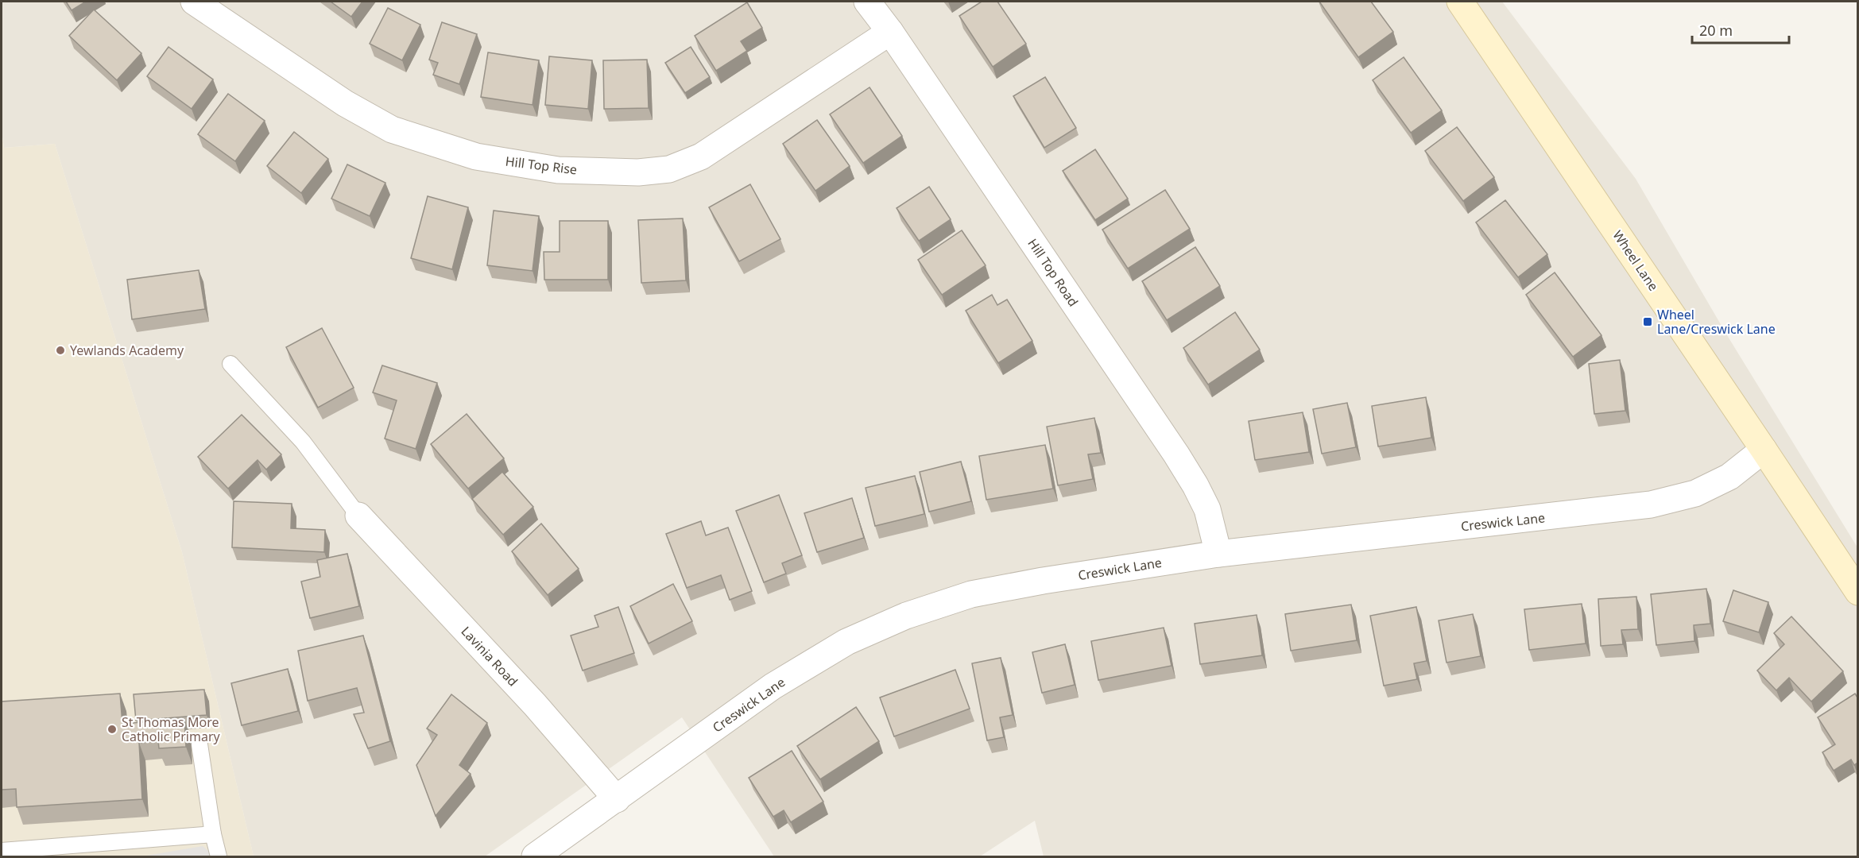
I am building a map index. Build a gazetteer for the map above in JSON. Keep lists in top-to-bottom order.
{
  "streets": {
    "street": [
      "Hill Top Rise",
      "Wheel Lane",
      "Hill Top Road",
      "Creswick Lane",
      "Lavinia Road"
    ]
  },
  "crossings": [
    ["Hill Top Rise", "Hill Top Road"],
    ["Wheel Lane", "Creswick Lane"],
    ["Hill Top Road", "Creswick Lane"],
    ["Creswick Lane", "Lavinia Road"]
  ],
  "places": {
    "transit": ["Wheel Lane/Creswick Lane"],
    "other": ["Yewlands Academy", "St Thomas More Catholic Primary"]
  },
  "scale_bar": "20 m"
}
